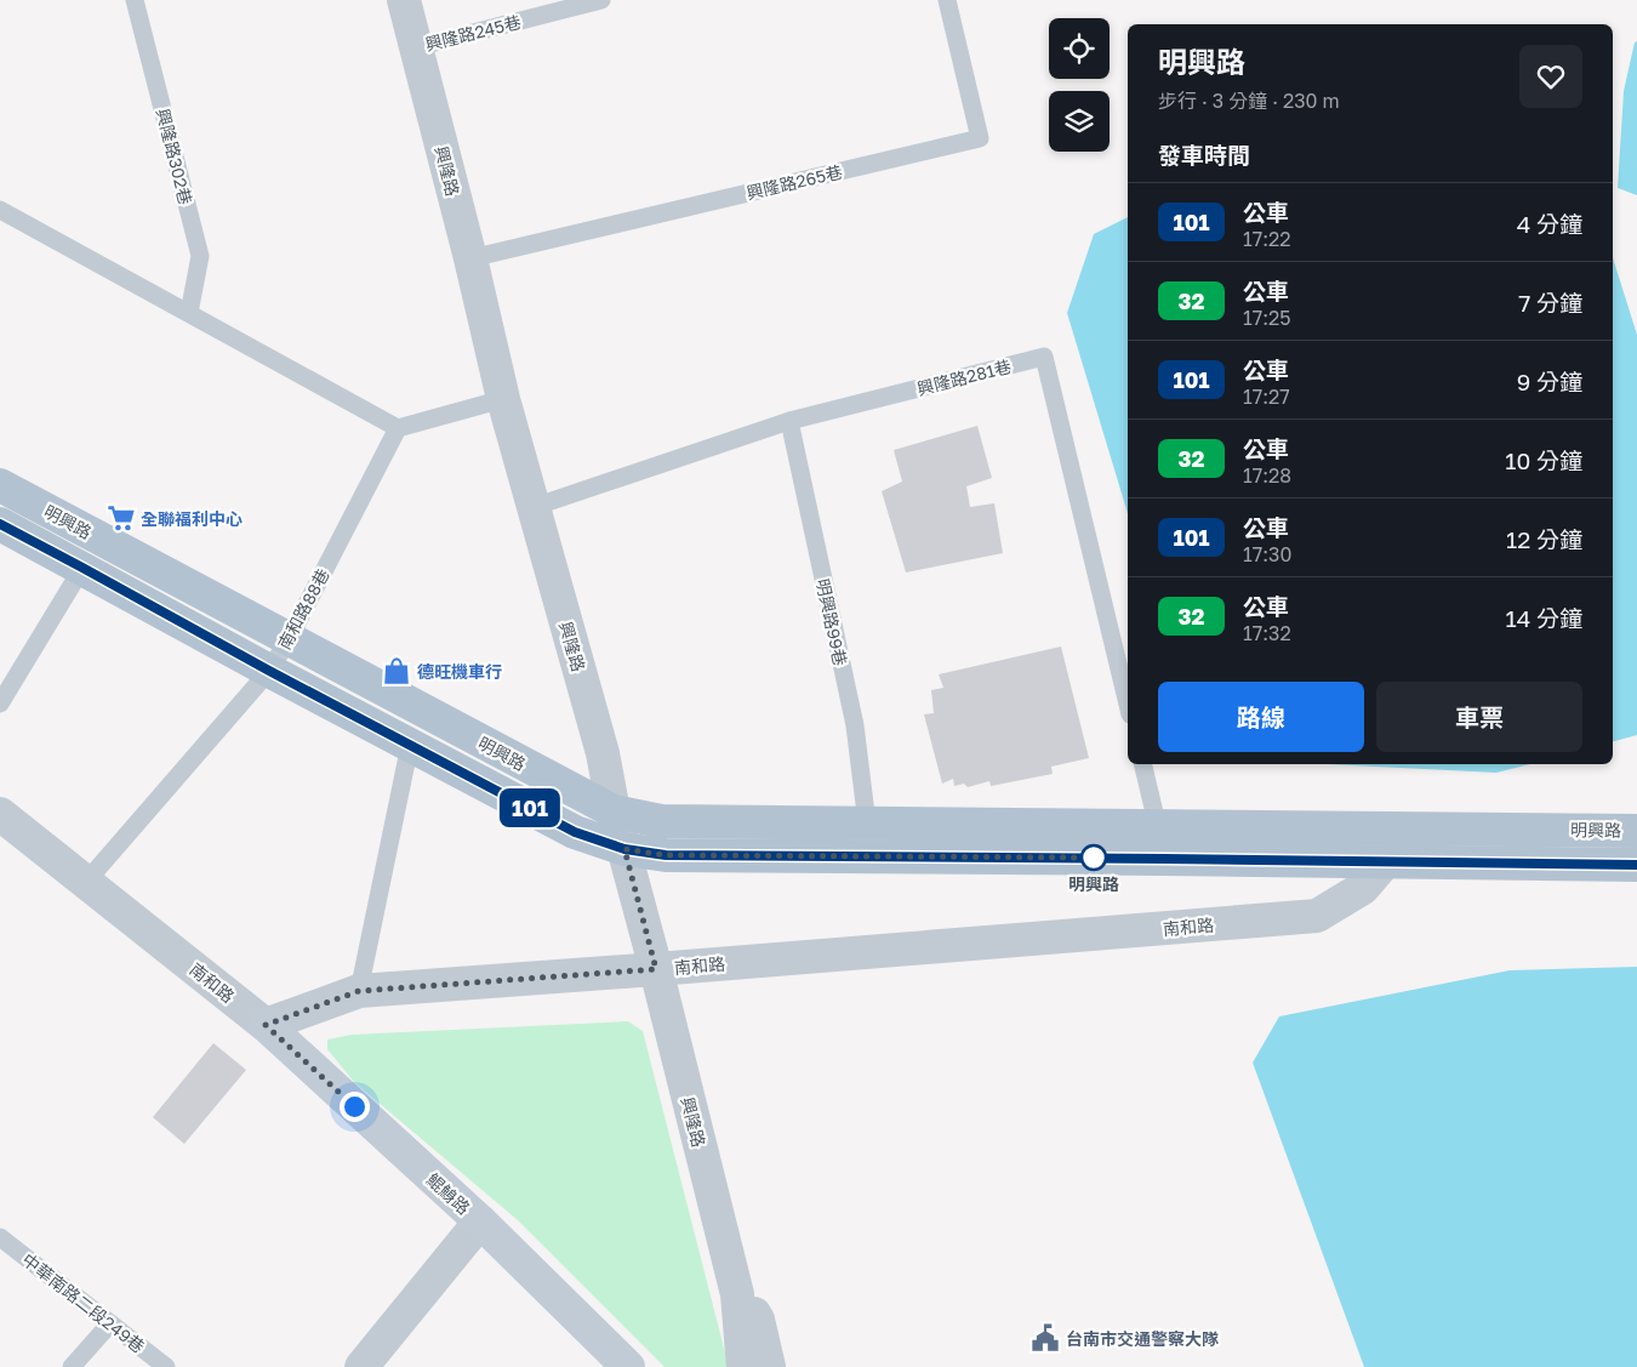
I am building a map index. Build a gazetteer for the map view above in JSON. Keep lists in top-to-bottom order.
{
  "streets": {
    "main road": ["明興路"],
    "street": ["興隆路", "南和路", "鯤鯓路"],
    "lane": [
      "興隆路245巷",
      "興隆路302巷",
      "興隆路265巷",
      "興隆路281巷",
      "南和路88巷",
      "明興路99巷",
      "中華南路二段249巷"
    ]
  },
  "crossings": [
    ["興隆路245巷", "興隆路"],
    ["興隆路", "興隆路265巷"],
    ["興隆路", "興隆路281巷"],
    ["興隆路", "明興路"],
    ["興隆路", "南和路"],
    ["興隆路281巷", "明興路99巷"],
    ["明興路", "南和路88巷"],
    ["明興路", "明興路99巷"],
    ["明興路", "南和路"],
    ["南和路88巷", "南和路"],
    ["南和路", "鯤鯓路"]
  ],
  "places": {
    "supermarket": ["全聯福利中心"],
    "shop": ["德旺機車行"],
    "other": ["明興路"],
    "public building": ["台南市交通警察大隊"]
  },
  "lines": ["bus line 101"],
  "page": {
    "on_map": "101",
    "heading": [
      ["明興路", "步行 · 3 分鐘 · 230 m"],
      "發車時間"
    ],
    "list": [
      {
        "mark": "101",
        "name": "公車",
        "note": "17:22",
        "value": "4 分鐘"
      },
      {
        "mark": "32",
        "name": "公車",
        "note": "17:25",
        "value": "7 分鐘"
      },
      {
        "mark": "101",
        "name": "公車",
        "note": "17:27",
        "value": "9 分鐘"
      },
      {
        "mark": "32",
        "name": "公車",
        "note": "17:28",
        "value": "10 分鐘"
      },
      {
        "mark": "101",
        "name": "公車",
        "note": "17:30",
        "value": "12 分鐘"
      },
      {
        "mark": "32",
        "name": "公車",
        "note": "17:32",
        "value": "14 分鐘"
      }
    ],
    "buttons": ["路線", "車票"]
  }
}
